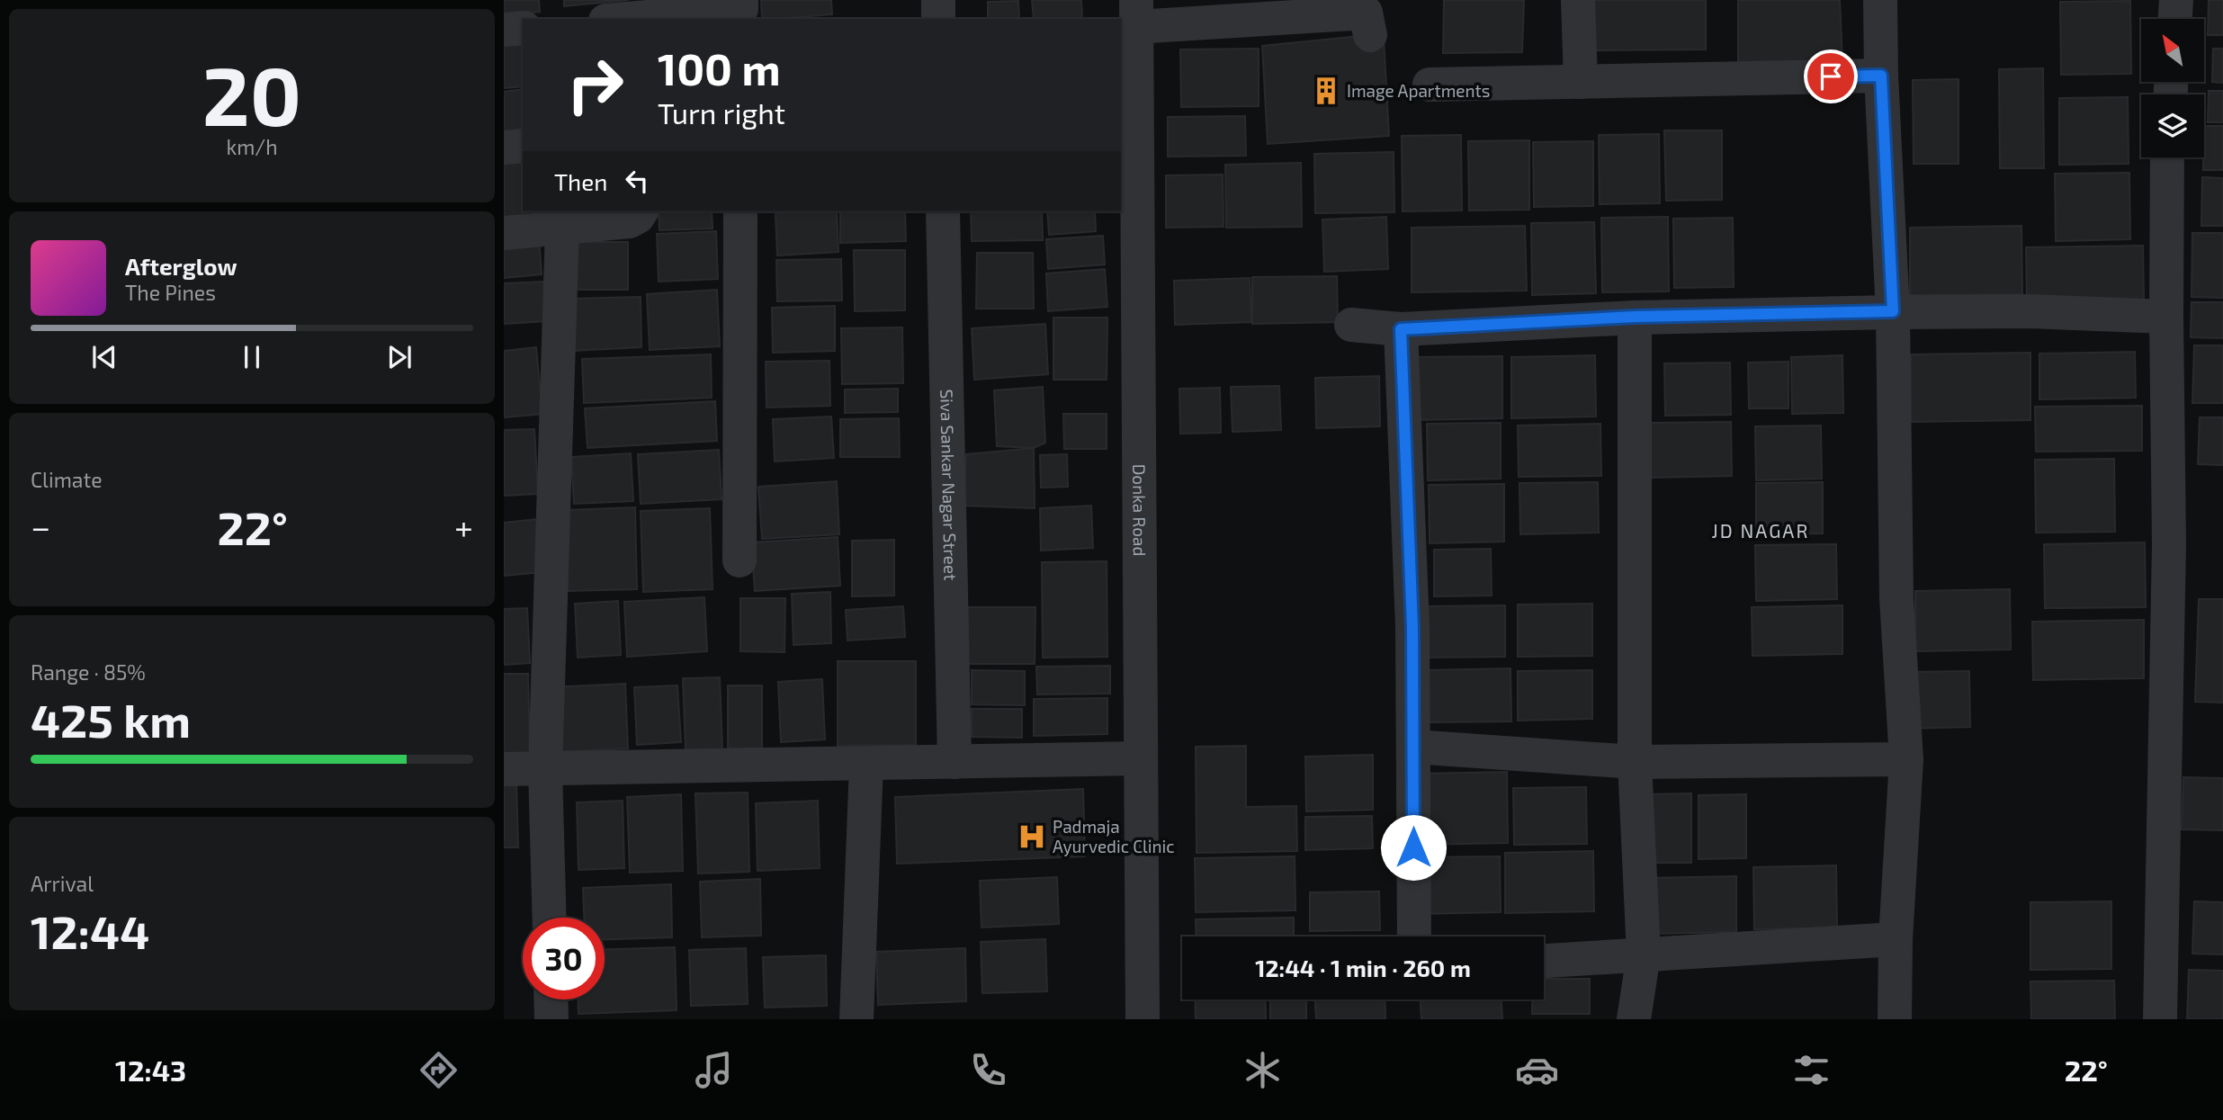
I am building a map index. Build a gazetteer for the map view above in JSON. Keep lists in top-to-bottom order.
{
  "streets": {
    "street": ["Siva Sankar Nagar Street", "Donka Road"]
  },
  "districts": ["JD NAGAR"],
  "places": {
    "building": ["Image Apartments"],
    "hospital": ["Padmaja Ayurvedic Clinic"]
  },
  "north": "top left",
  "page": {
    "tile": [
      ["20", "km/h"],
      "Climate",
      ["Range · 85%", "425 km"],
      ["Arrival", "12:44"]
    ],
    "turn": ["100 m", "Turn right"],
    "then": "Then",
    "song": ["Afterglow", "The Pines"],
    "heat": ["−", "22°", "+"],
    "limit": "30",
    "trip": "12:44 · 1 min · 260 m",
    "tabs": ["12:43", "22°"]
  }
}
